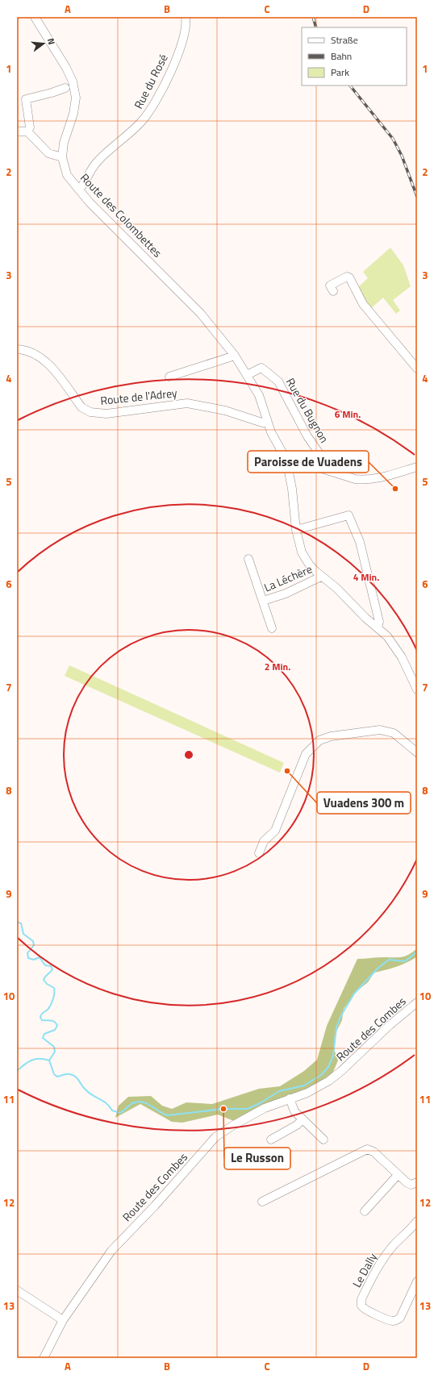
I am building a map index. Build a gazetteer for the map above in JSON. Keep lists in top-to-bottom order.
{
  "streets": {
    "street": [
      "Rue du Rosé",
      "Route des Colombettes",
      "Route de l'Adrey",
      "Rue du Bugnon",
      "La Léchère",
      "Route des Combes",
      "Le Dally"
    ]
  },
  "crossings": [
    ["Rue du Rosé", "Route des Colombettes"],
    ["Route des Colombettes", "Route de l'Adrey"],
    ["Route des Colombettes", "Rue du Bugnon"],
    ["Route des Colombettes", "La Léchère"]
  ],
  "places": ["Paroisse de Vuadens", "Vuadens 300 m", "Le Russon"],
  "legend": ["Straße", "Bahn", "Park"],
  "north": "right",
  "grid": {
    "columns": [
      "A",
      "B",
      "C",
      "D"
    ],
    "rows": [
      "1",
      "2",
      "3",
      "4",
      "5",
      "6",
      "7",
      "8",
      "9",
      "10",
      "11",
      "12",
      "13"
    ]
  },
  "rings": ["6 Min.", "4 Min.", "2 Min."]
}
